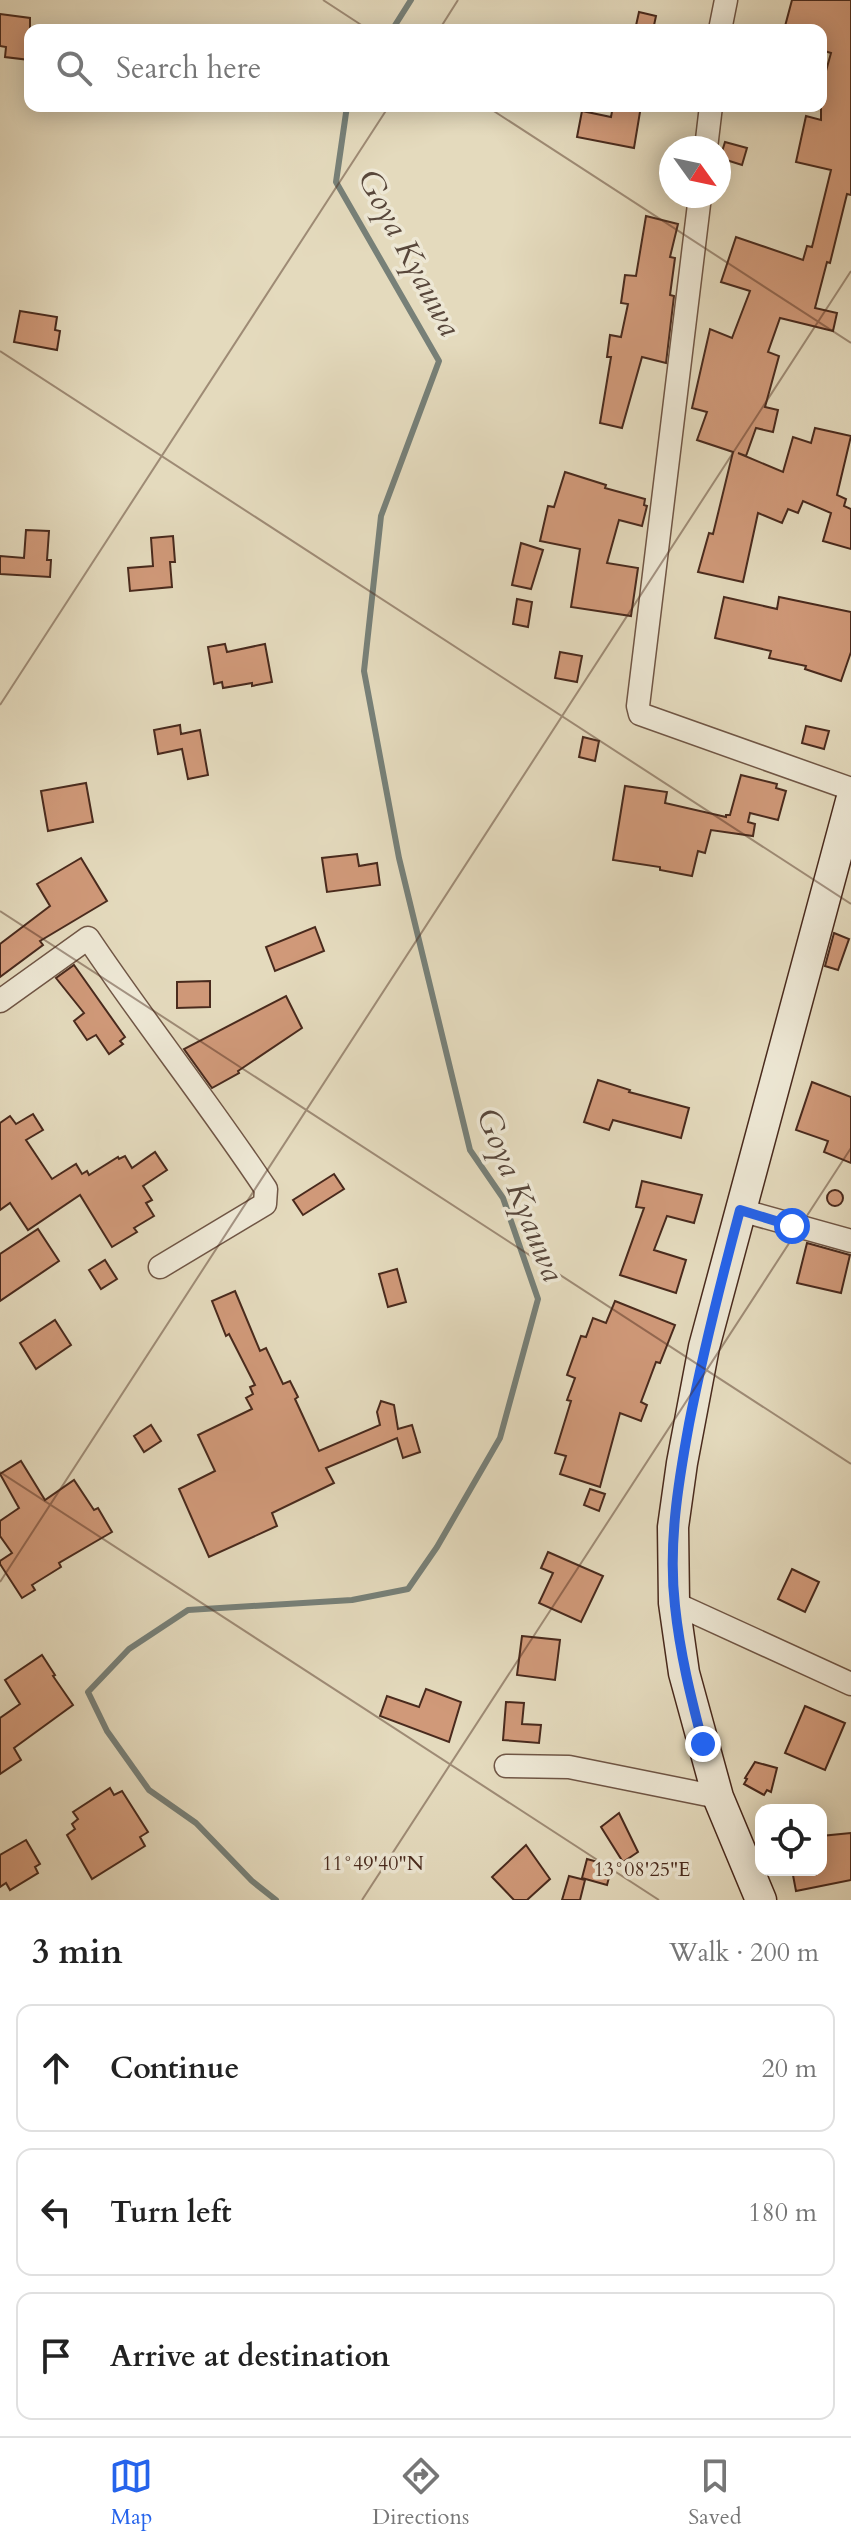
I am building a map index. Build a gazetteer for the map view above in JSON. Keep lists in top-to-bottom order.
{
  "water": ["Goya Kyauwa"],
  "north": "bottom right",
  "page": {
    "search": "Search here",
    "heading": ["3 min", "Walk · 200 m"],
    "list": [
      ["Continue", "20 m"],
      ["Turn left", "180 m"],
      "Arrive at destination"
    ],
    "nav": ["Map", "Directions", "Saved"]
  },
  "coordinates": ["11°49'40\"N", "13°08'25\"E"]
}
